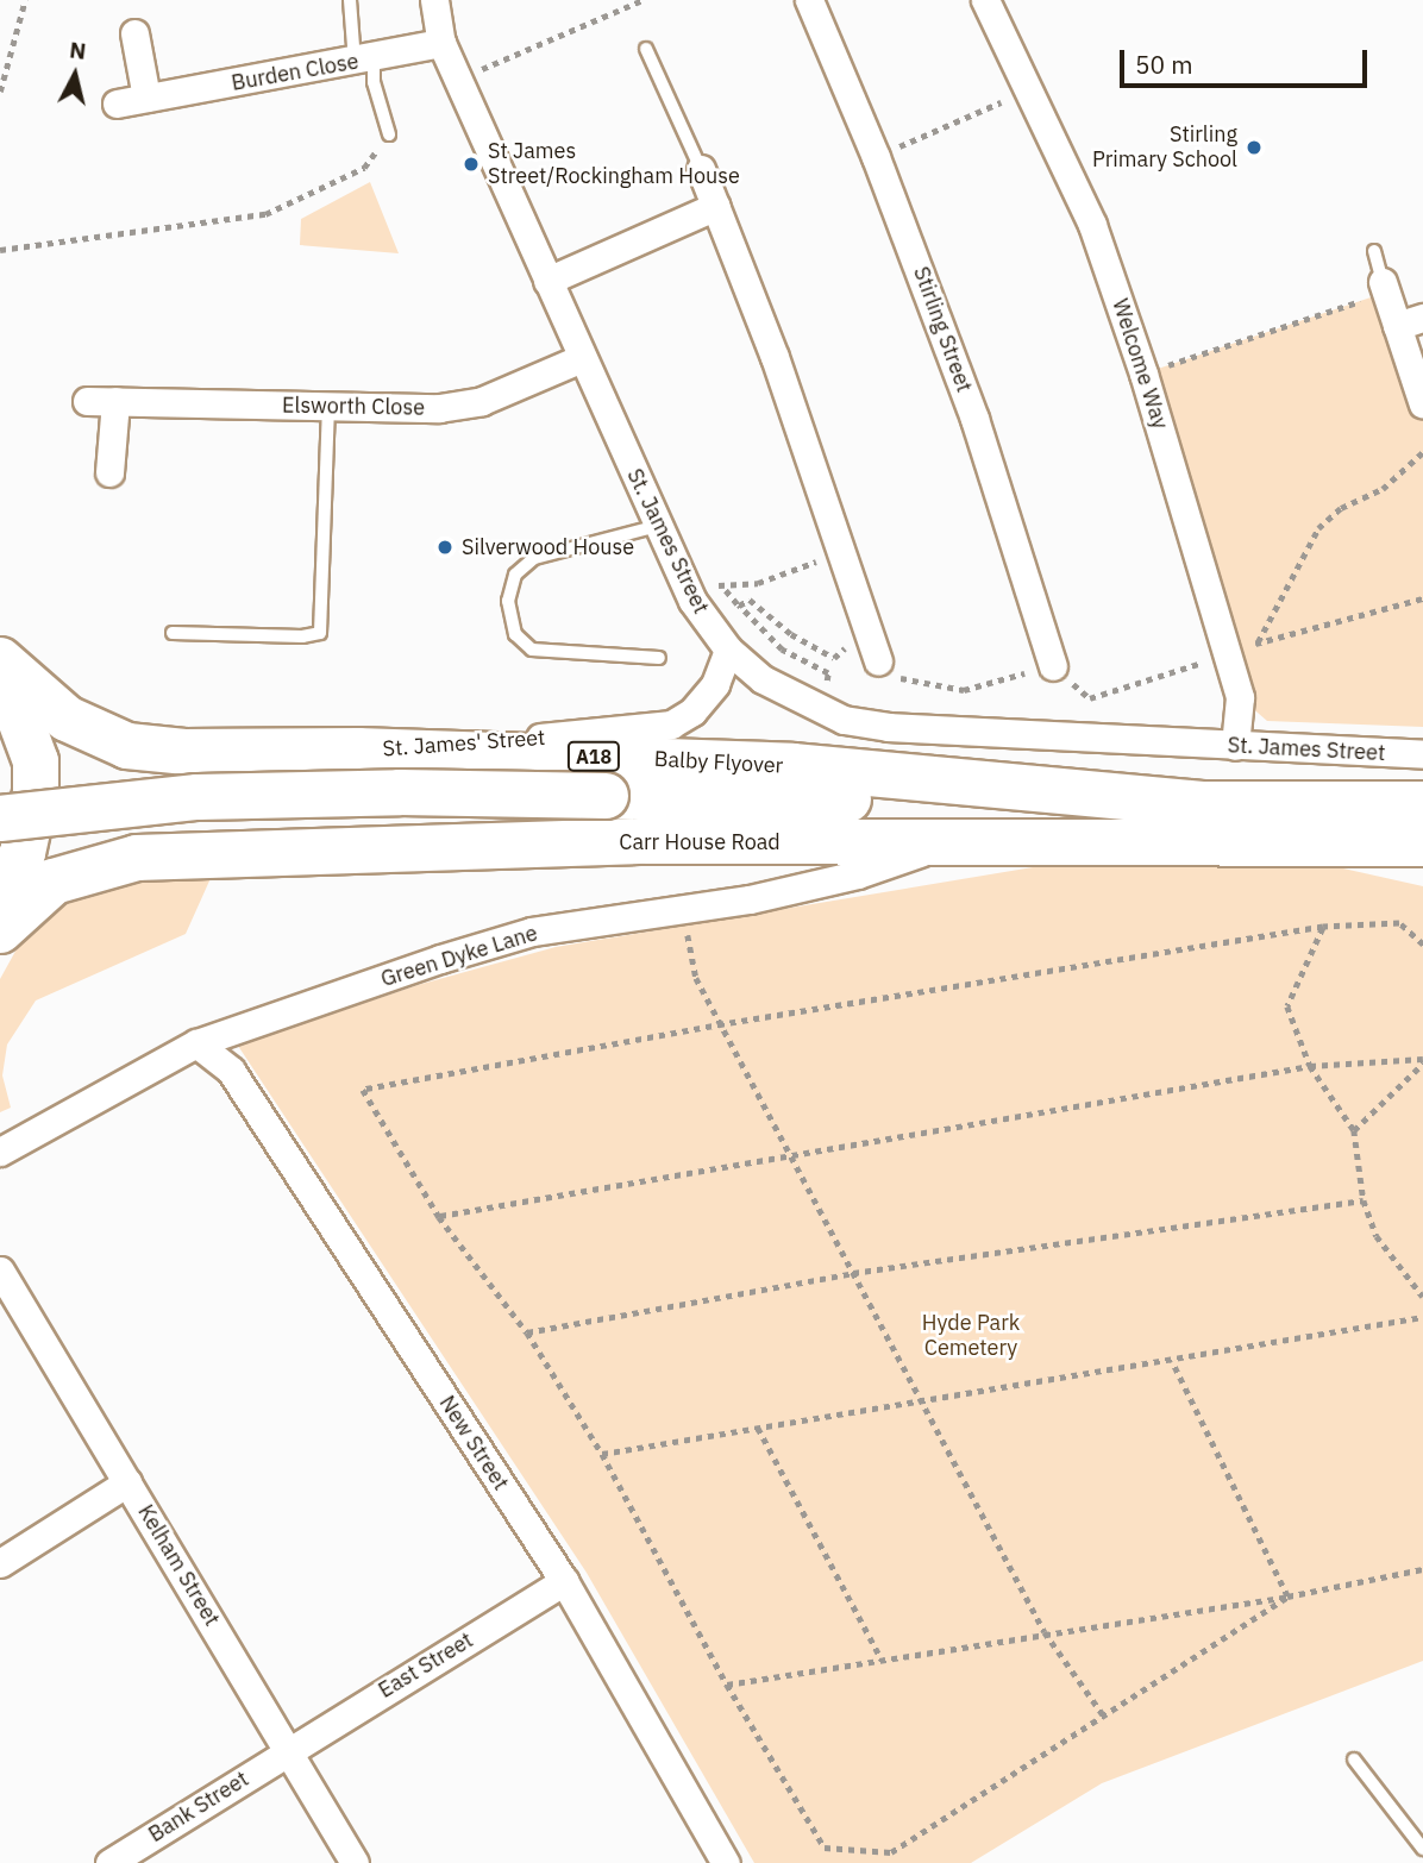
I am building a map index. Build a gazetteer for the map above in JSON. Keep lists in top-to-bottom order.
{
  "streets": {
    "highway": ["A18", "Balby Flyover", "Carr House Road"],
    "street": [
      "Burden Close",
      "Stirling Street",
      "Welcome Way",
      "Elsworth Close",
      "St. James Street",
      "St. James' Street",
      "Green Dyke Lane",
      "New Street",
      "Kelham Street",
      "East Street",
      "Bank Street"
    ]
  },
  "crossings": [
    ["Burden Close", "St. James Street"],
    ["Welcome Way", "St. James Street"],
    ["Elsworth Close", "St. James Street"],
    ["St. James Street", "St. James' Street"],
    ["St. James' Street", "Balby Flyover"],
    ["Balby Flyover", "Carr House Road"],
    ["Carr House Road", "Green Dyke Lane"],
    ["Green Dyke Lane", "New Street"],
    ["New Street", "East Street"],
    ["Kelham Street", "East Street"],
    ["Kelham Street", "Bank Street"],
    ["East Street", "Bank Street"]
  ],
  "parks": ["Hyde Park Cemetery"],
  "places": ["Stirling Primary School", "St James Street/Rockingham House", "Silverwood House"],
  "scale_bar": "50 m",
  "north": "top"
}
